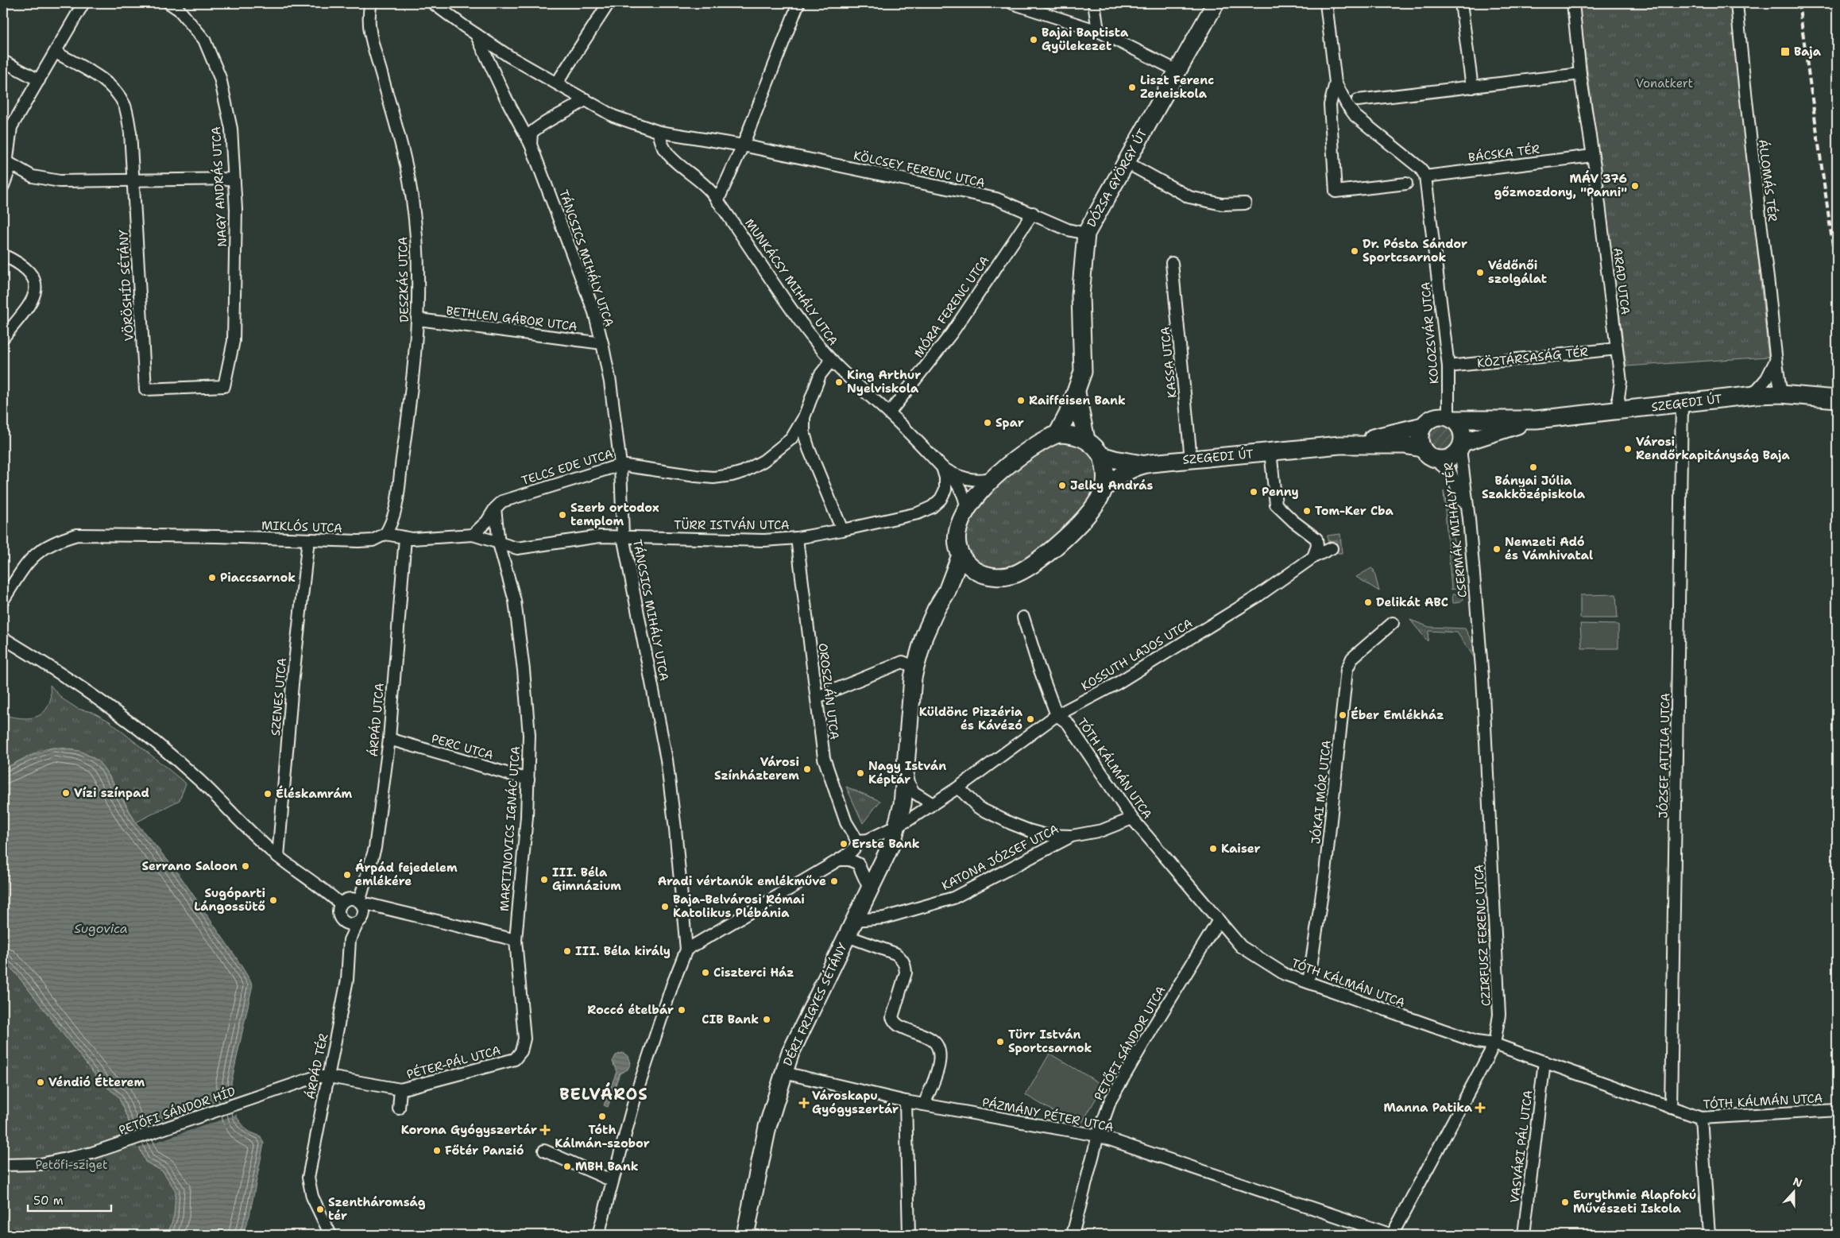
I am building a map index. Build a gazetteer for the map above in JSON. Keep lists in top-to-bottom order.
{
  "streets": {
    "main road": ["DÓZSA GYÖRGY ÚT", "SZEGEDI ÚT", "DÉRI FRIGYES SÉTÁNY"],
    "street": [
      "BÁCSKA TÉR",
      "KÖLCSEY FERENC UTCA",
      "ÁLLOMÁS TÉR",
      "NAGY ANDRÁS UTCA",
      "TÁNCSICS MIHÁLY UTCA",
      "DESZKÁS UTCA",
      "ARAD UTCA",
      "MUNKÁCSY MIHÁLY UTCA",
      "VÖRÖSHÍD SÉTÁNY",
      "MÓRA FERENC UTCA",
      "BETHLEN GÁBOR UTCA",
      "KOLOZSVÁR UTCA",
      "KÖZTÁRSASÁG TÉR",
      "KASSA UTCA",
      "TELCS EDE UTCA",
      "TÜRR ISTVÁN UTCA",
      "MIKLÓS UTCA",
      "CSERMÁK MIHÁLY TÉR",
      "KOSSUTH LAJOS UTCA",
      "OROSZLÁN UTCA",
      "SZENES UTCA",
      "ÁRPÁD UTCA",
      "PERC UTCA",
      "JÓZSEF ATTILA UTCA",
      "TÓTH KÁLMÁN UTCA",
      "JÓKAI MÓR UTCA",
      "MARTINOVICS IGNÁC UTCA",
      "KATONA JÓZSEF UTCA",
      "CZIRFUSZ FERENC UTCA",
      "PETŐFI SÁNDOR UTCA",
      "PÉTER-PÁL UTCA",
      "ÁRPÁD TÉR",
      "PETŐFI SÁNDOR HÍD",
      "PÁZMÁNY PÉTER UTCA",
      "VASVÁRI PÁL UTCA"
    ]
  },
  "crossings": [
    ["BÁCSKA TÉR", "ARAD UTCA"],
    ["BÁCSKA TÉR", "KOLOZSVÁR UTCA"],
    ["KÖLCSEY FERENC UTCA", "DÓZSA GYÖRGY ÚT"],
    ["KÖLCSEY FERENC UTCA", "TÁNCSICS MIHÁLY UTCA"],
    ["KÖLCSEY FERENC UTCA", "MUNKÁCSY MIHÁLY UTCA"],
    ["KÖLCSEY FERENC UTCA", "MÓRA FERENC UTCA"],
    ["ÁLLOMÁS TÉR", "SZEGEDI ÚT"],
    ["NAGY ANDRÁS UTCA", "VÖRÖSHÍD SÉTÁNY"],
    ["TÁNCSICS MIHÁLY UTCA", "BETHLEN GÁBOR UTCA"],
    ["TÁNCSICS MIHÁLY UTCA", "TELCS EDE UTCA"],
    ["TÁNCSICS MIHÁLY UTCA", "TÜRR ISTVÁN UTCA"],
    ["DESZKÁS UTCA", "BETHLEN GÁBOR UTCA"],
    ["DESZKÁS UTCA", "MIKLÓS UTCA"],
    ["ARAD UTCA", "KÖZTÁRSASÁG TÉR"],
    ["ARAD UTCA", "SZEGEDI ÚT"],
    ["MUNKÁCSY MIHÁLY UTCA", "MÓRA FERENC UTCA"],
    ["MUNKÁCSY MIHÁLY UTCA", "TÜRR ISTVÁN UTCA"],
    ["KOLOZSVÁR UTCA", "KÖZTÁRSASÁG TÉR"],
    ["KOLOZSVÁR UTCA", "SZEGEDI ÚT"],
    ["KOLOZSVÁR UTCA", "CSERMÁK MIHÁLY TÉR"],
    ["KASSA UTCA", "SZEGEDI ÚT"],
    ["SZEGEDI ÚT", "CSERMÁK MIHÁLY TÉR"],
    ["SZEGEDI ÚT", "JÓZSEF ATTILA UTCA"],
    ["TELCS EDE UTCA", "MARTINOVICS IGNÁC UTCA"],
    ["TÜRR ISTVÁN UTCA", "OROSZLÁN UTCA"],
    ["MIKLÓS UTCA", "SZENES UTCA"],
    ["CSERMÁK MIHÁLY TÉR", "CZIRFUSZ FERENC UTCA"],
    ["KOSSUTH LAJOS UTCA", "OROSZLÁN UTCA"],
    ["KOSSUTH LAJOS UTCA", "TÓTH KÁLMÁN UTCA"],
    ["KOSSUTH LAJOS UTCA", "DÉRI FRIGYES SÉTÁNY"],
    ["ÁRPÁD UTCA", "PERC UTCA"],
    ["ÁRPÁD UTCA", "ÁRPÁD TÉR"],
    ["PERC UTCA", "MARTINOVICS IGNÁC UTCA"],
    ["JÓZSEF ATTILA UTCA", "TÓTH KÁLMÁN UTCA"],
    ["TÓTH KÁLMÁN UTCA", "JÓKAI MÓR UTCA"],
    ["TÓTH KÁLMÁN UTCA", "KATONA JÓZSEF UTCA"],
    ["TÓTH KÁLMÁN UTCA", "CZIRFUSZ FERENC UTCA"],
    ["TÓTH KÁLMÁN UTCA", "PETŐFI SÁNDOR UTCA"],
    ["TÓTH KÁLMÁN UTCA", "VASVÁRI PÁL UTCA"],
    ["MARTINOVICS IGNÁC UTCA", "PÉTER-PÁL UTCA"],
    ["KATONA JÓZSEF UTCA", "DÉRI FRIGYES SÉTÁNY"],
    ["CZIRFUSZ FERENC UTCA", "PÁZMÁNY PÉTER UTCA"],
    ["DÉRI FRIGYES SÉTÁNY", "PÁZMÁNY PÉTER UTCA"],
    ["PETŐFI SÁNDOR UTCA", "PÁZMÁNY PÉTER UTCA"],
    ["PÉTER-PÁL UTCA", "ÁRPÁD TÉR"],
    ["PÉTER-PÁL UTCA", "PETŐFI SÁNDOR HÍD"]
  ],
  "districts": ["BELVÁROS"],
  "water": ["Sugovica"],
  "parks": ["Vonatkert", "Petőfi-sziget"],
  "places": {
    "other": [
      "Bajai Baptista Gyülekezet",
      "Liszt Ferenc Zeneiskola",
      "MÁV 376 gőzmozdony, \"Panni\"",
      "Dr. Pósta Sándor Sportcsarnok",
      "Védőnői szolgálat",
      "King Arthur Nyelviskola",
      "Raiffeisen Bank",
      "Spar",
      "Városi Rendőrkapitányság Baja",
      "Bányai Júlia Szakközépiskola",
      "Jelky András",
      "Penny",
      "Tom-Ker Cba",
      "Szerb ortodox templom",
      "Nemzeti Adó és Vámhivatal",
      "Piaccsarnok",
      "Delikát ABC",
      "Éber Emlékház",
      "Küldönc Pizzéria és Kávézó",
      "Városi Színházterem",
      "Nagy István Képtár",
      "Vízi színpad",
      "Éléskamrám",
      "Erste Bank",
      "Kaiser",
      "Serrano Saloon",
      "Árpád fejedelem emlékére",
      "III. Béla Gimnázium",
      "Aradi vértanúk emlékműve",
      "Sugóparti Lángossütő",
      "Baja-Belvárosi Római Katolikus Plébánia",
      "III. Béla király",
      "Ciszterci Ház",
      "Roccó ételbár",
      "CIB Bank",
      "Türr István Sportcsarnok",
      "Véndió Étterem",
      "Tóth Kálmán-szobor",
      "Főtér Panzió",
      "MBH Bank",
      "Eurythmie Alapfokú Művészeti Iskola",
      "Szentháromság tér"
    ],
    "transit": ["Baja"],
    "health": ["Városkapu Gyógyszertár", "Manna Patika", "Korona Gyógyszertár"]
  },
  "scale_bar": "50 m",
  "north": "top"
}
